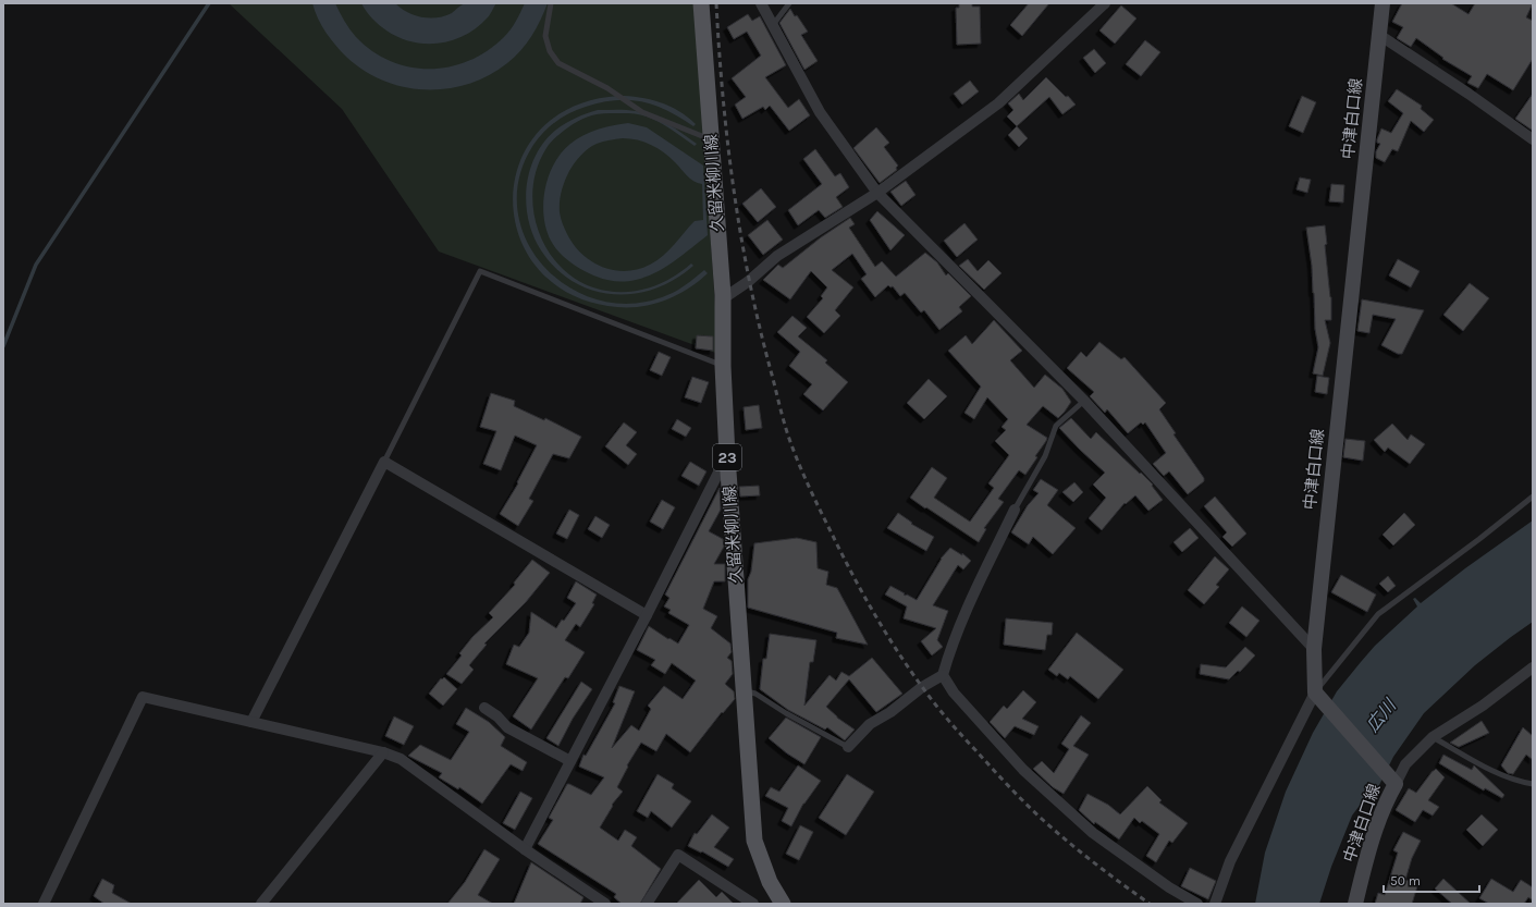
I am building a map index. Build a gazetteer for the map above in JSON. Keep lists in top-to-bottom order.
{
  "streets": {
    "main road": ["中津白口線", "久留米柳川線", "23"]
  },
  "water": ["広川"],
  "scale_bar": "50 m"
}
